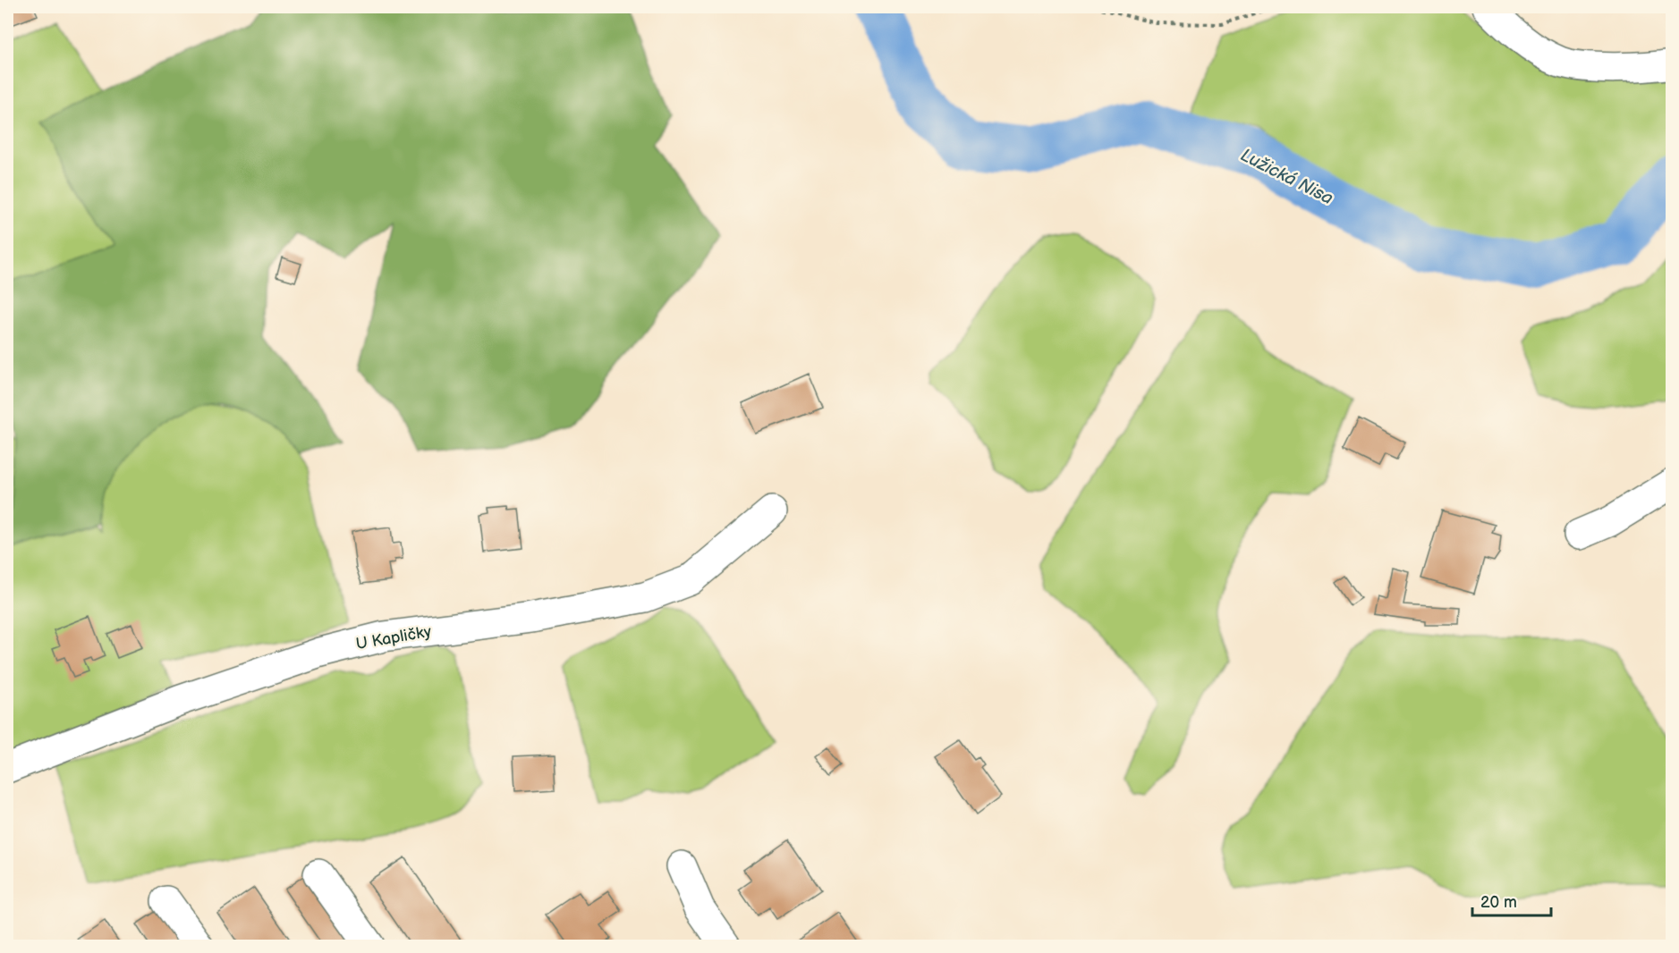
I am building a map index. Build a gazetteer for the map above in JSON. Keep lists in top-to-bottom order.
{
  "streets": {
    "street": ["U Kapličky"]
  },
  "water": ["Lužická Nisa"],
  "scale_bar": "20 m"
}
